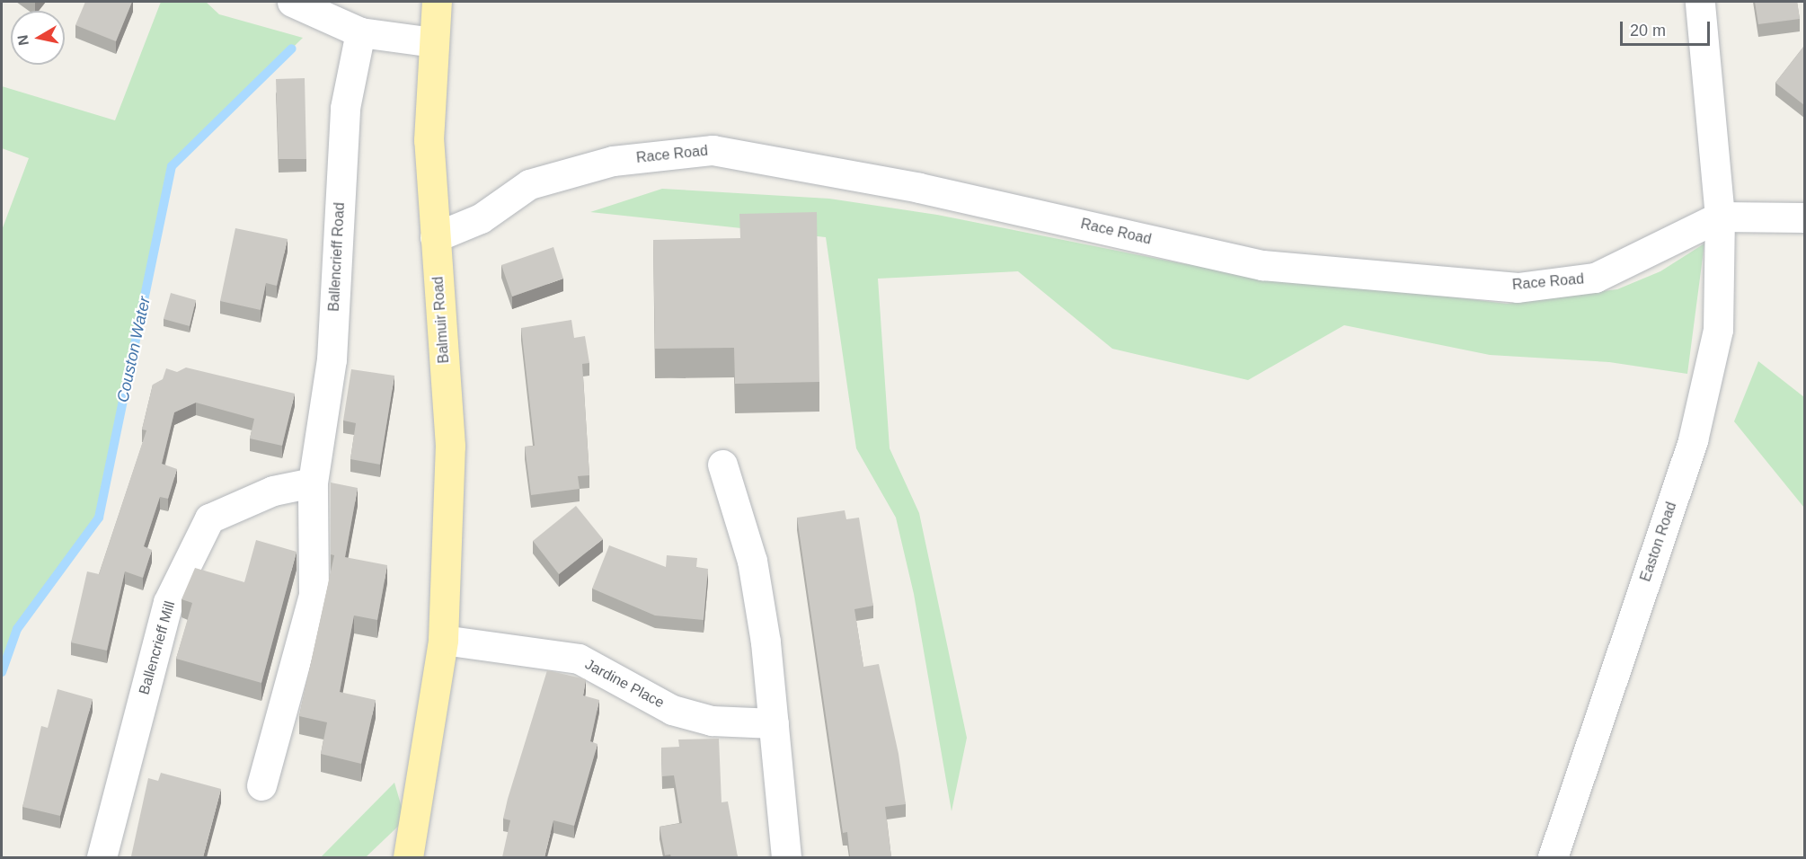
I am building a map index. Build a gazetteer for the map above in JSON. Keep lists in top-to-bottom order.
{
  "streets": {
    "main road": ["Balmuir Road"],
    "street": [
      "Race Road",
      "Ballencrieff Road",
      "Easton Road",
      "Ballencrieff Mill",
      "Jardine Place"
    ]
  },
  "crossings": [
    ["Race Road", "Balmuir Road"],
    ["Race Road", "Easton Road"],
    ["Ballencrieff Road", "Ballencrieff Mill"],
    ["Balmuir Road", "Jardine Place"]
  ],
  "water": ["Couston Water"],
  "scale_bar": "20 m",
  "north": "left"
}
